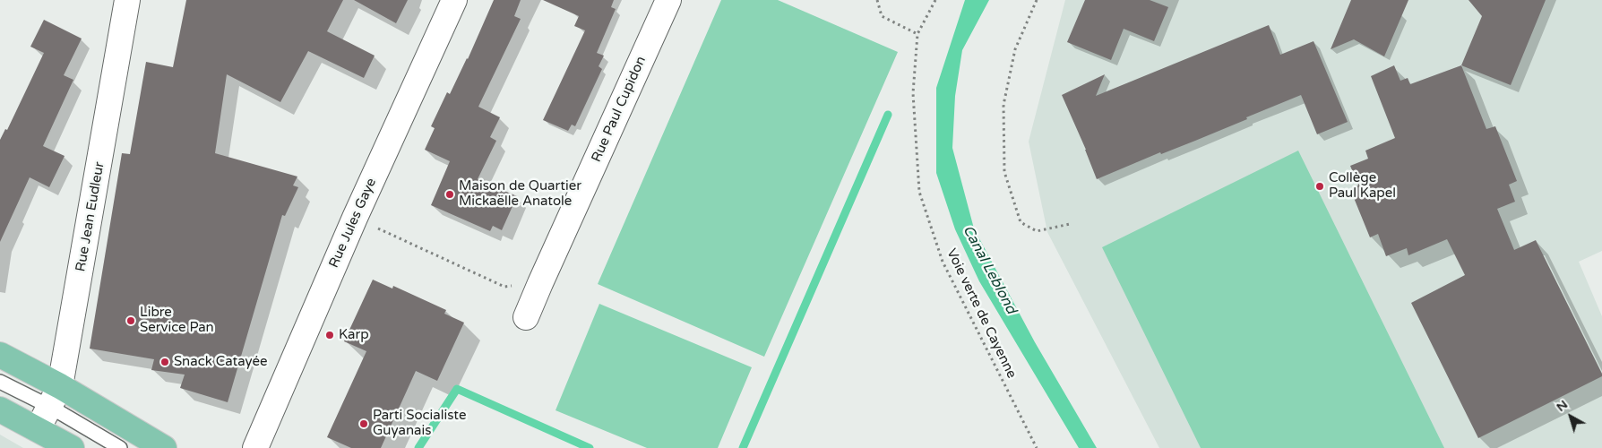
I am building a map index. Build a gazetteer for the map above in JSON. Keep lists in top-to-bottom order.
{
  "streets": {
    "street": ["Rue Paul Cupidon", "Rue Jean Eudleur", "Rue Jules Gaye"],
    "path": ["Voie verte de Cayenne"]
  },
  "water": ["Canal Leblond"],
  "places": [
    "Collège Paul Kapel",
    "Maison de Quartier Mickaëlle Anatole",
    "Libre Service Pan",
    "Karp",
    "Snack Catayée",
    "Parti Socialiste Guyanais"
  ],
  "north": "top left"
}
